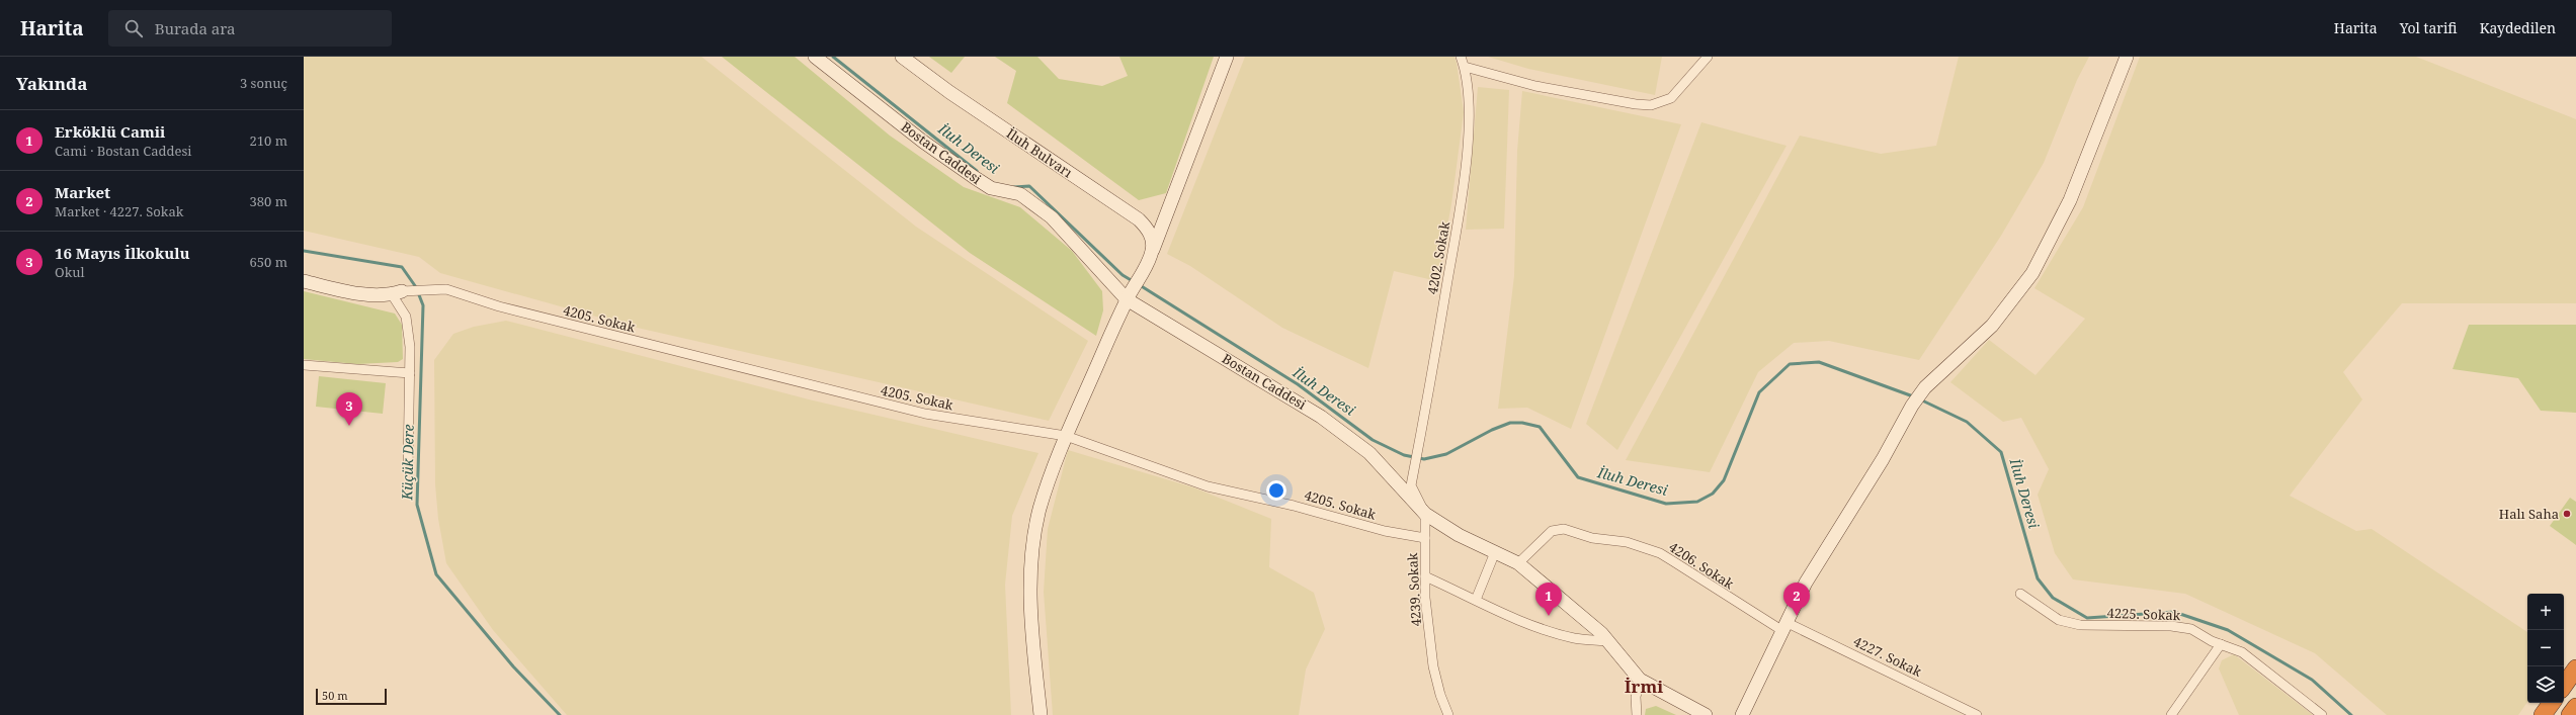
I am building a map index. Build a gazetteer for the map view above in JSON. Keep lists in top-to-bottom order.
{
  "streets": {
    "street": [
      "Bostan Caddesi",
      "İluh Bulvarı",
      "4202. Sokak",
      "4205. Sokak",
      "4206. Sokak",
      "4239. Sokak",
      "4225. Sokak",
      "4227. Sokak"
    ]
  },
  "crossings": [
    ["Bostan Caddesi", "4206. Sokak"],
    ["Bostan Caddesi", "4239. Sokak"],
    ["4202. Sokak", "4239. Sokak"],
    ["4205. Sokak", "4239. Sokak"],
    ["4206. Sokak", "4227. Sokak"]
  ],
  "districts": ["İrmi"],
  "water": ["İluh Deresi", "Küçük Dere"],
  "places": ["Halı Saha"],
  "scale_bar": "50 m",
  "page": {
    "header": "Harita",
    "search": "Burada ara",
    "nav": ["Harita", "Yol tarifi", "Kaydedilen"],
    "heading": ["Yakında", "3 sonuç"],
    "list": [
      {
        "mark": "1",
        "name": "Erköklü Camii",
        "note": "Cami · Bostan Caddesi",
        "value": "210 m"
      },
      {
        "mark": "2",
        "name": "Market",
        "note": "Market · 4227. Sokak",
        "value": "380 m"
      },
      {
        "mark": "3",
        "name": "16 Mayıs İlkokulu",
        "note": "Okul",
        "value": "650 m"
      }
    ],
    "pins": ["3", "1", "2"],
    "map_buttons": ["+", "−"],
    "scale": "50 m"
  }
}
